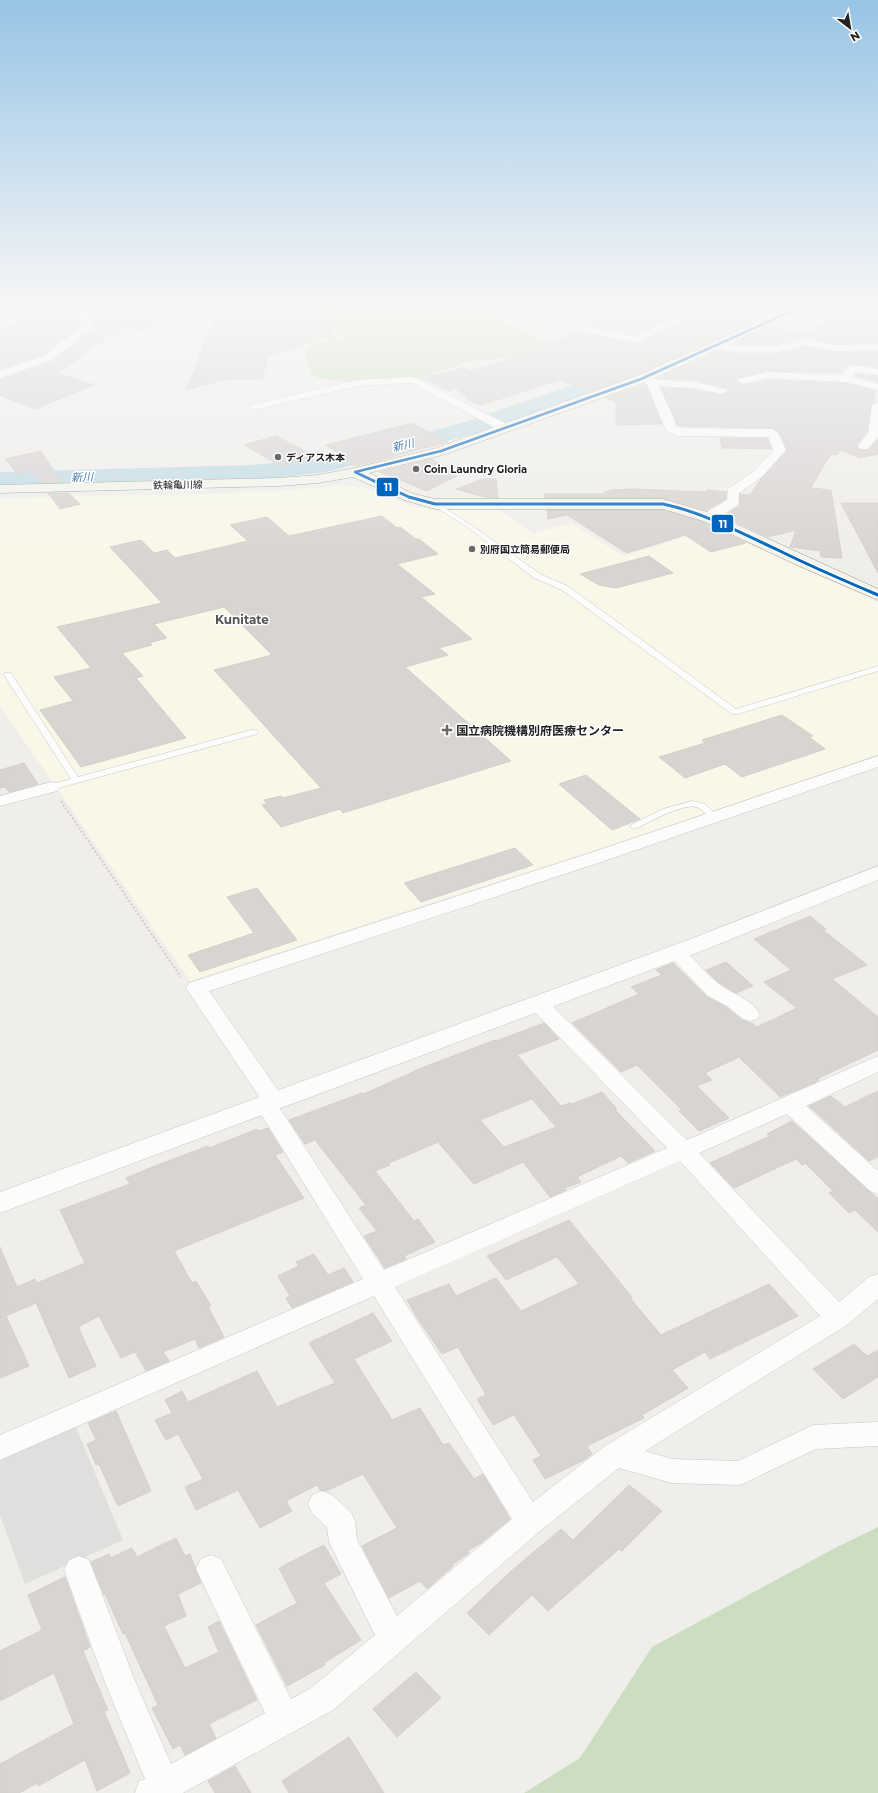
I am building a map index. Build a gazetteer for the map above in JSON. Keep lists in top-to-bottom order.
{
  "streets": {
    "main road": ["鉄輪亀川線"]
  },
  "districts": ["Kunitate"],
  "water": ["新川"],
  "places": {
    "other": ["ディアス木本", "Coin Laundry Gloria", "別府国立簡易郵便局"],
    "health": ["国立病院機構別府医療センター"]
  },
  "lines": ["transit line 11"],
  "north": "bottom right"
}
